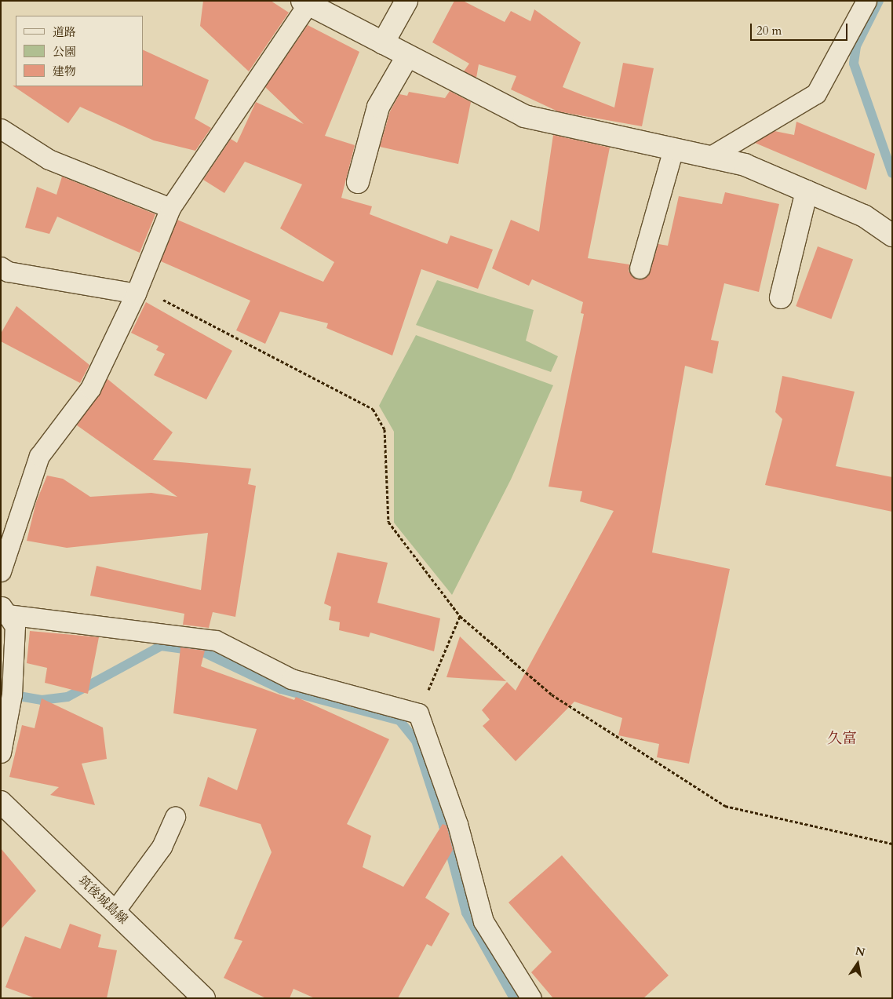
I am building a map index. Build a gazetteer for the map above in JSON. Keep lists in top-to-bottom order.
{
  "streets": {
    "street": ["筑後城島線"]
  },
  "districts": ["久富"],
  "legend": ["道路", "公園", "建物"],
  "scale_bar": "20 m",
  "north": "top"
}
